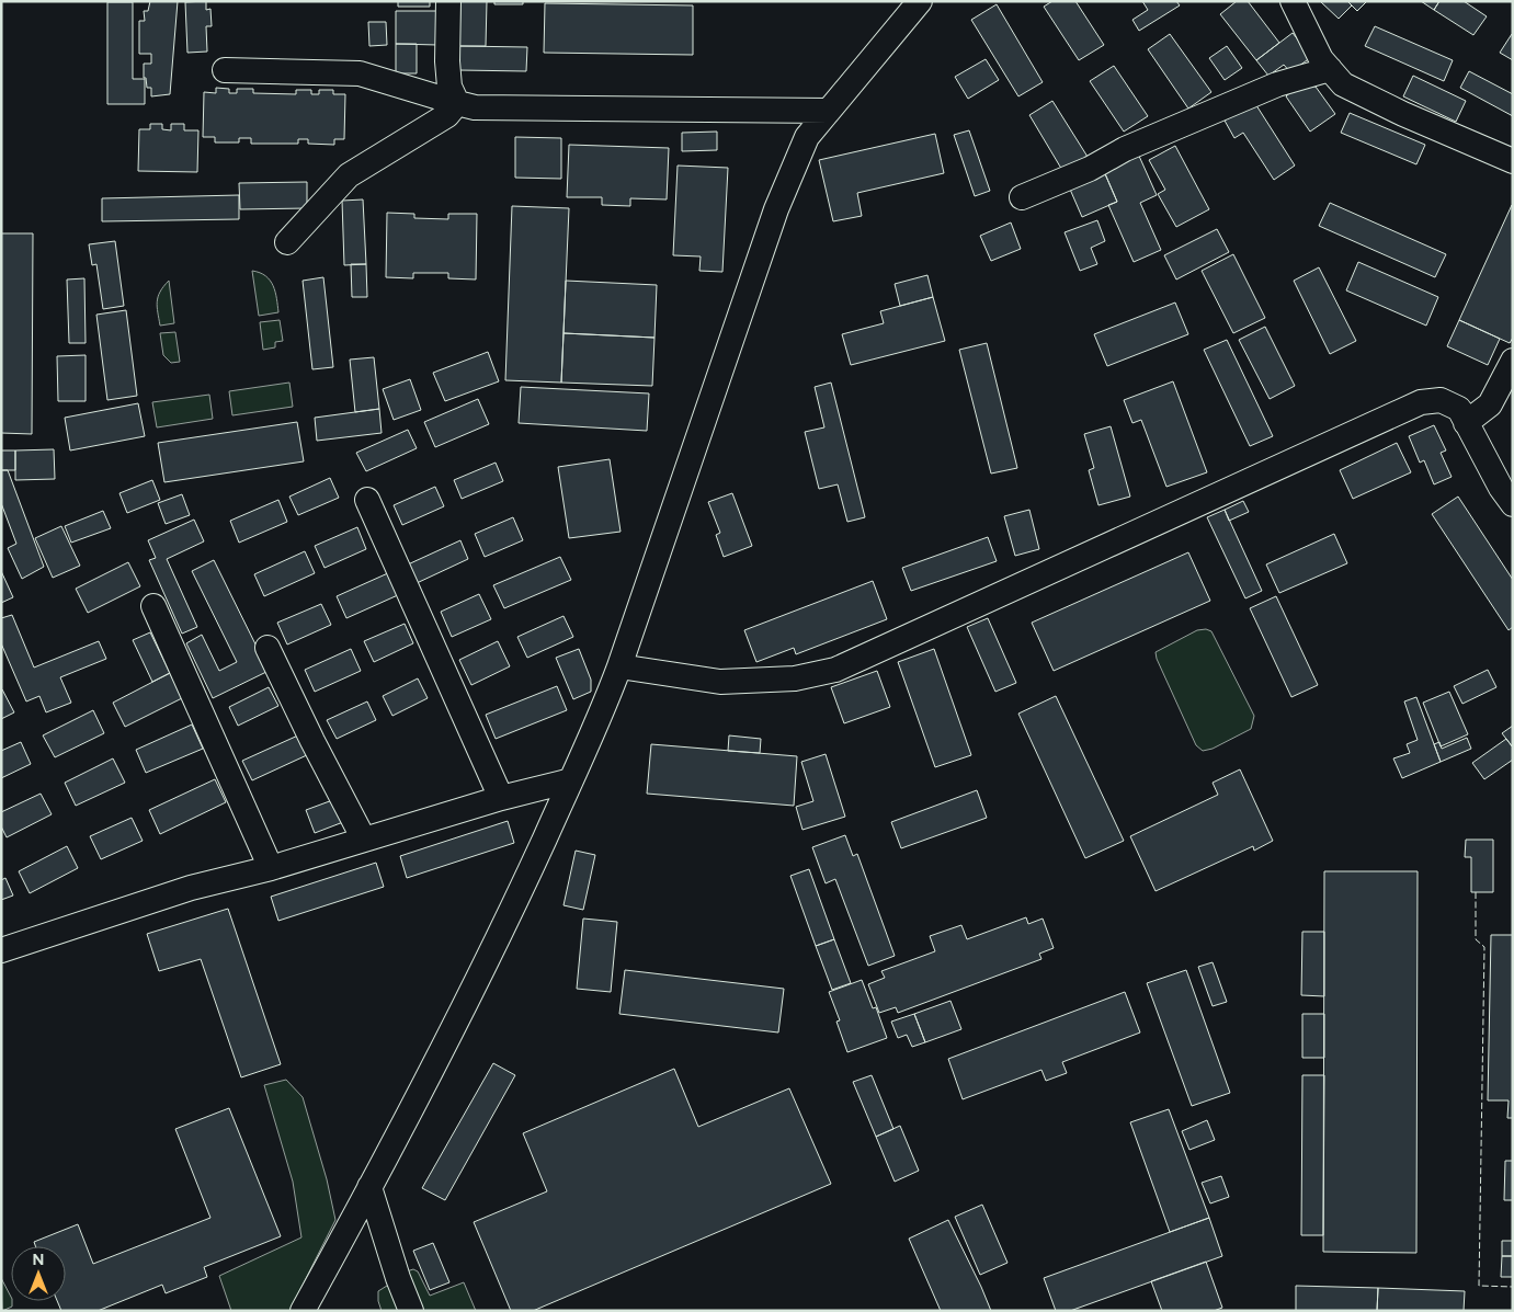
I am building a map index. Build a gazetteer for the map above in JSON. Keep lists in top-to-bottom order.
{
  "north": "top"
}
